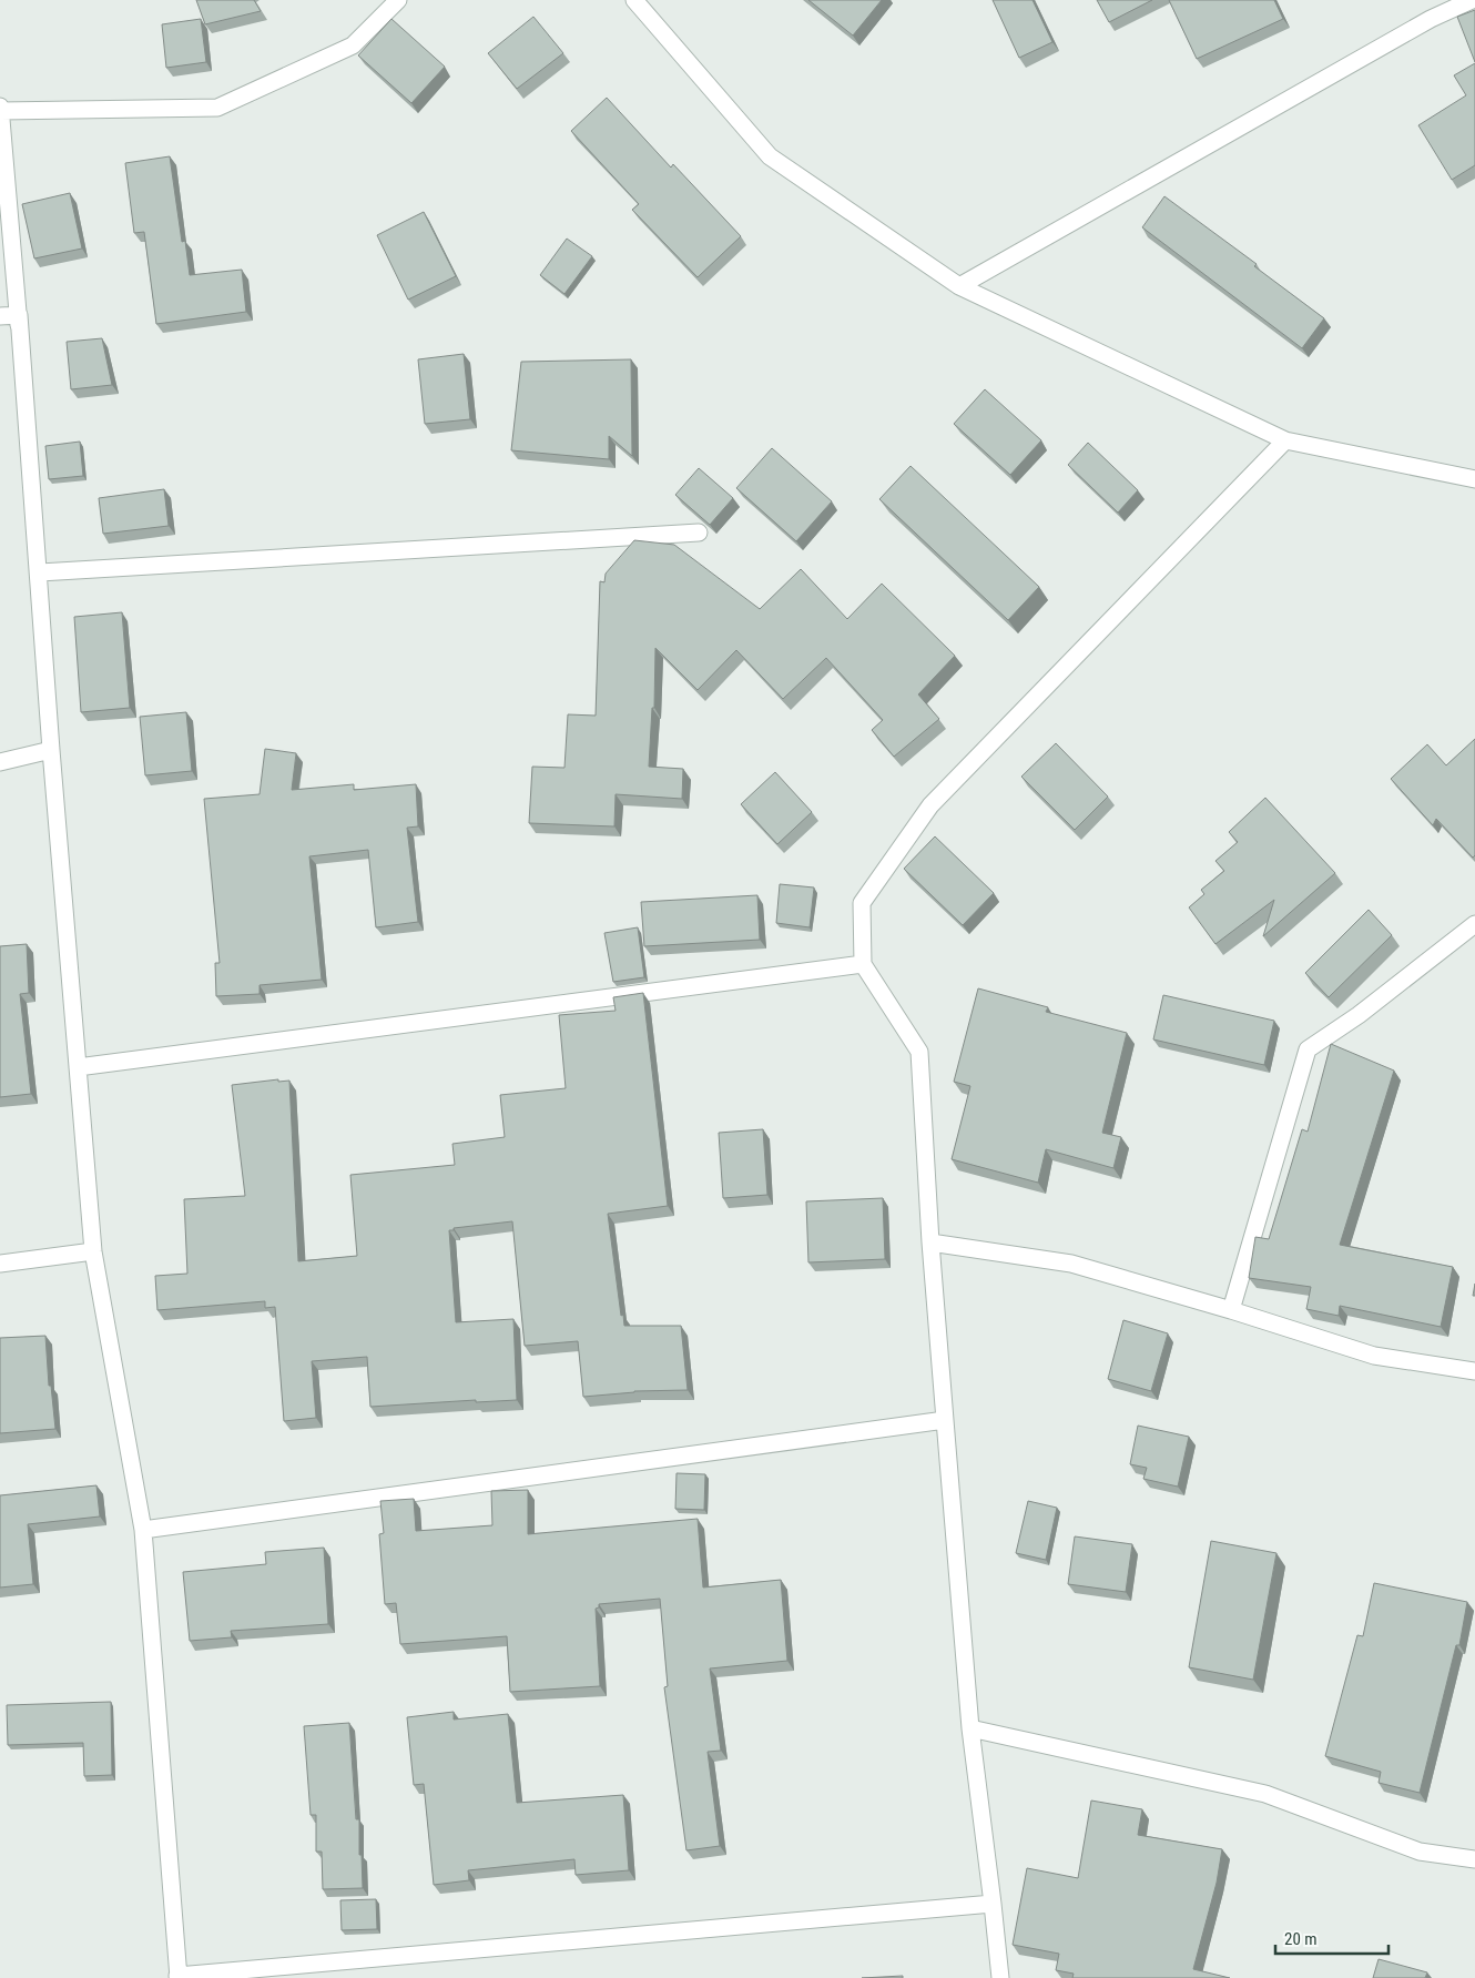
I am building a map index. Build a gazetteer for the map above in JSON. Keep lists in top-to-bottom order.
{
  "scale_bar": "20 m"
}
